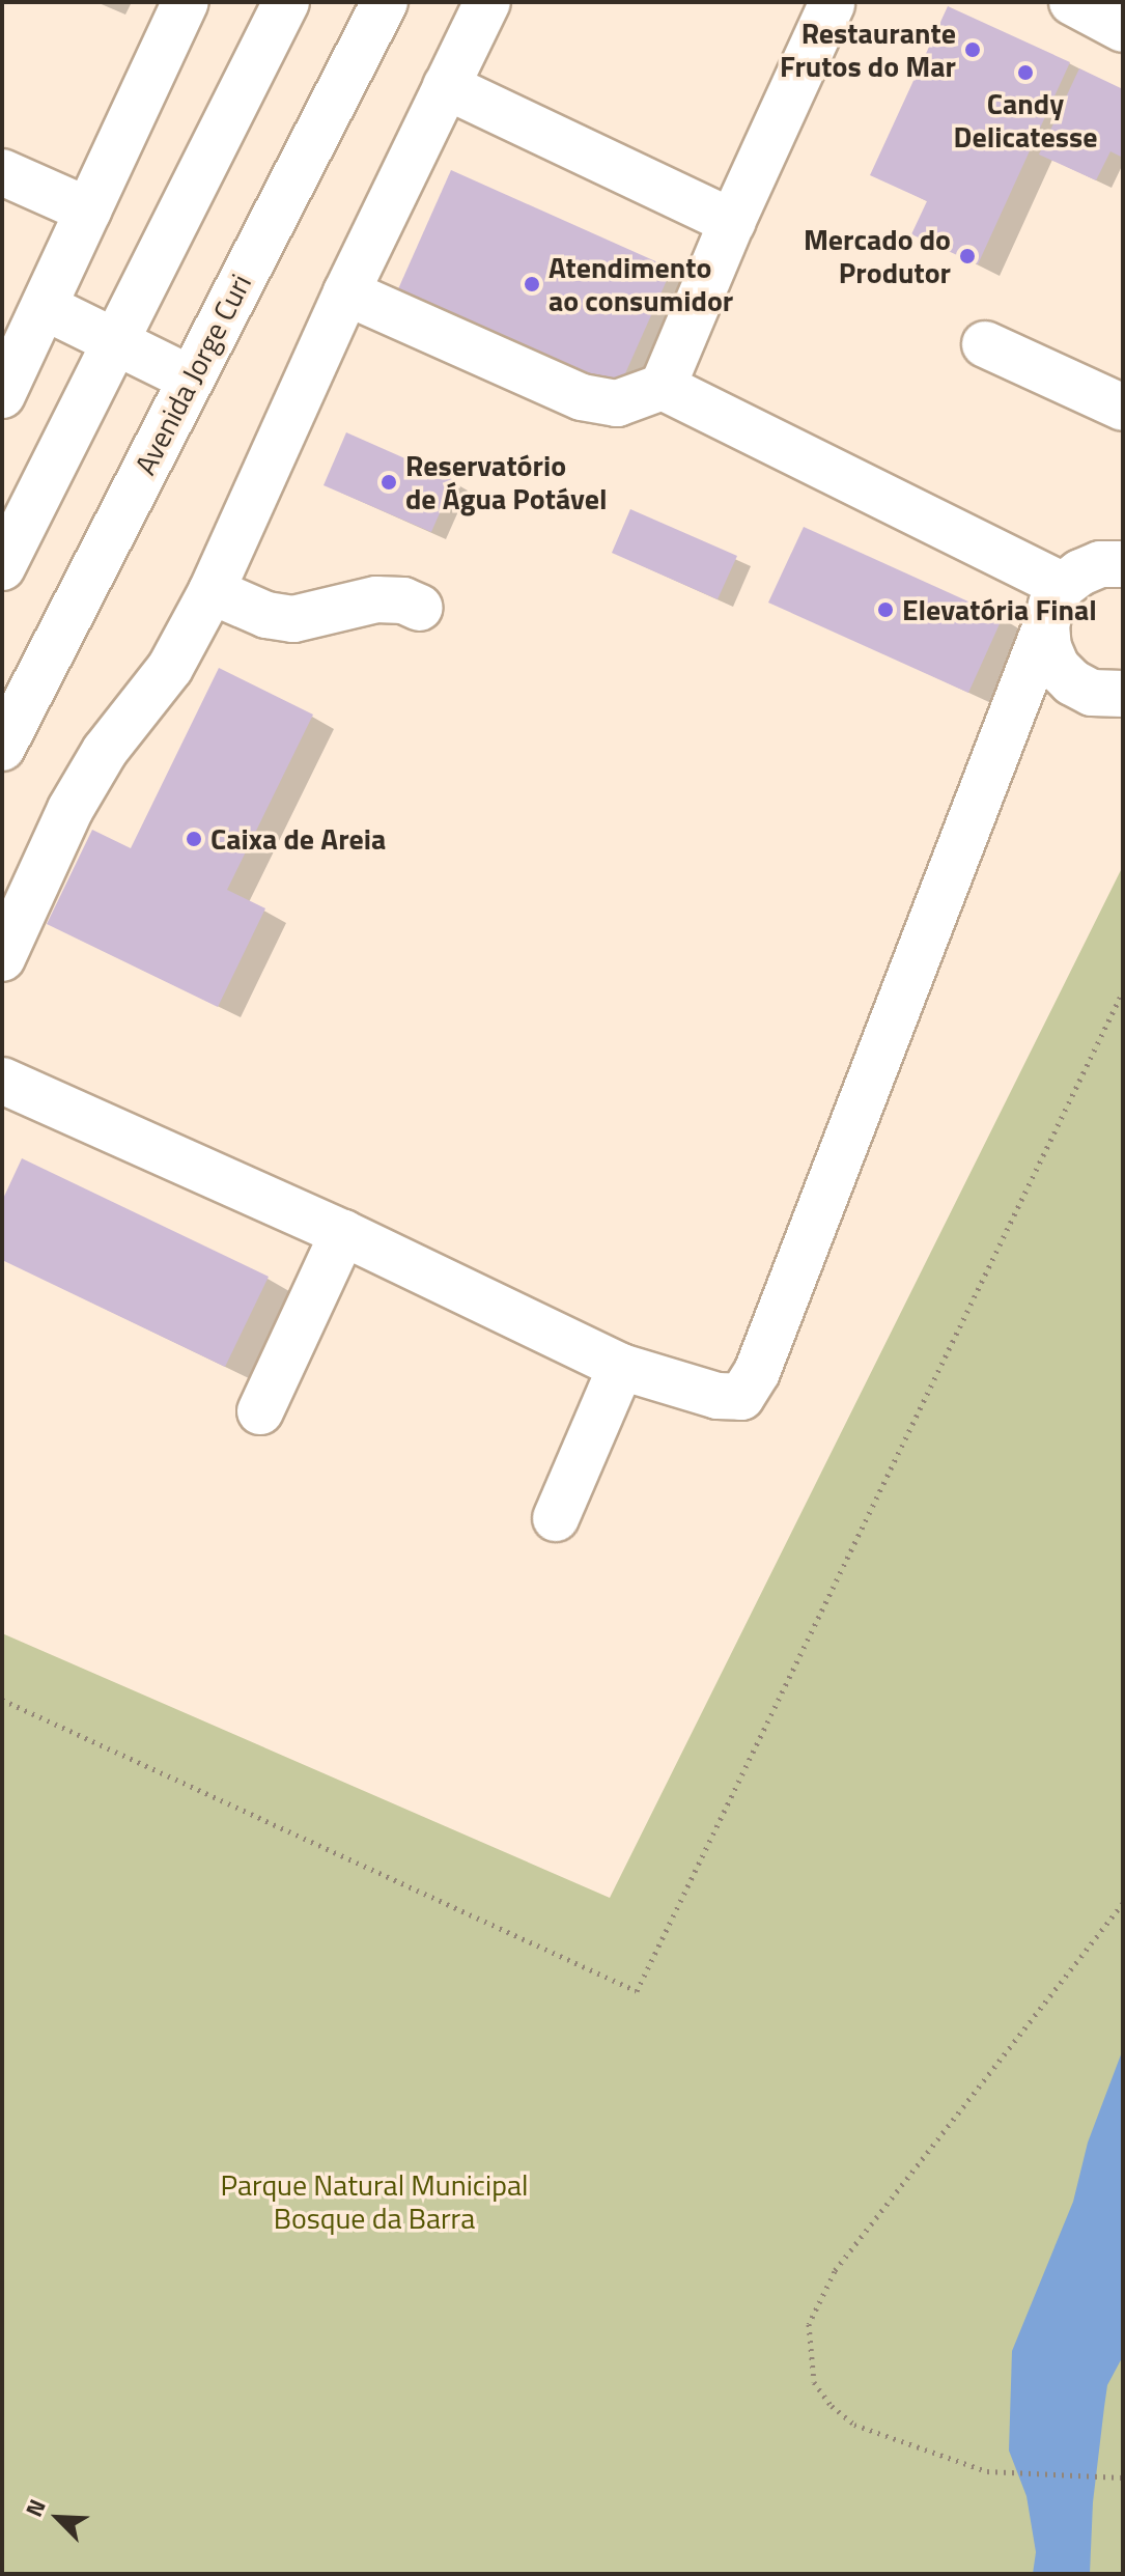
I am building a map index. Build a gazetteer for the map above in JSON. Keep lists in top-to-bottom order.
{
  "streets": {
    "street": ["Avenida Jorge Curi"]
  },
  "parks": ["Parque Natural Municipal Bosque da Barra"],
  "places": [
    "Restaurante Frutos do Mar",
    "Candy Delicatesse",
    "Mercado do Produtor",
    "Atendimento ao consumidor",
    "Reservatório de Água Potável",
    "Elevatória Final",
    "Caixa de Areia"
  ],
  "north": "top left"
}
